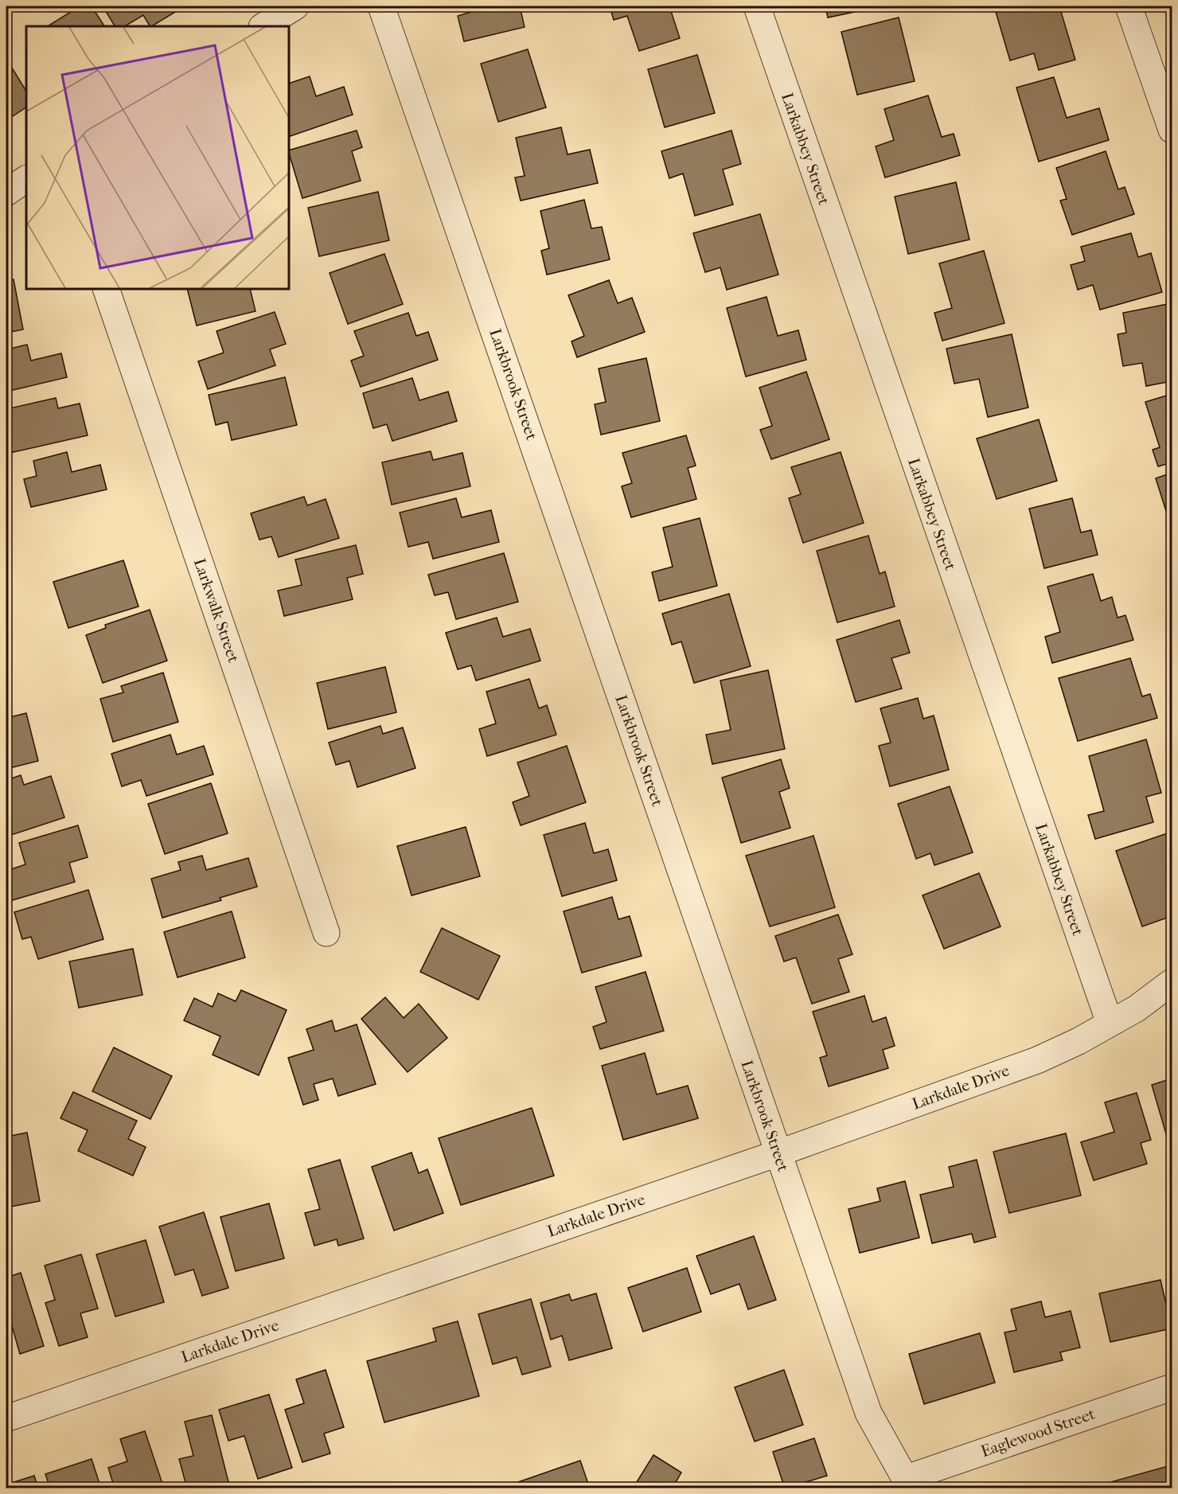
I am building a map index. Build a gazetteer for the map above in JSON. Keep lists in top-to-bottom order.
{
  "streets": {
    "street": [
      "Larkabbey Street",
      "Larkbrook Street",
      "Larkwalk Street",
      "Larkdale Drive",
      "Eaglewood Street"
    ]
  },
  "crossings": [
    ["Larkabbey Street", "Larkdale Drive"],
    ["Larkbrook Street", "Larkdale Drive"],
    ["Larkbrook Street", "Eaglewood Street"]
  ]
}
